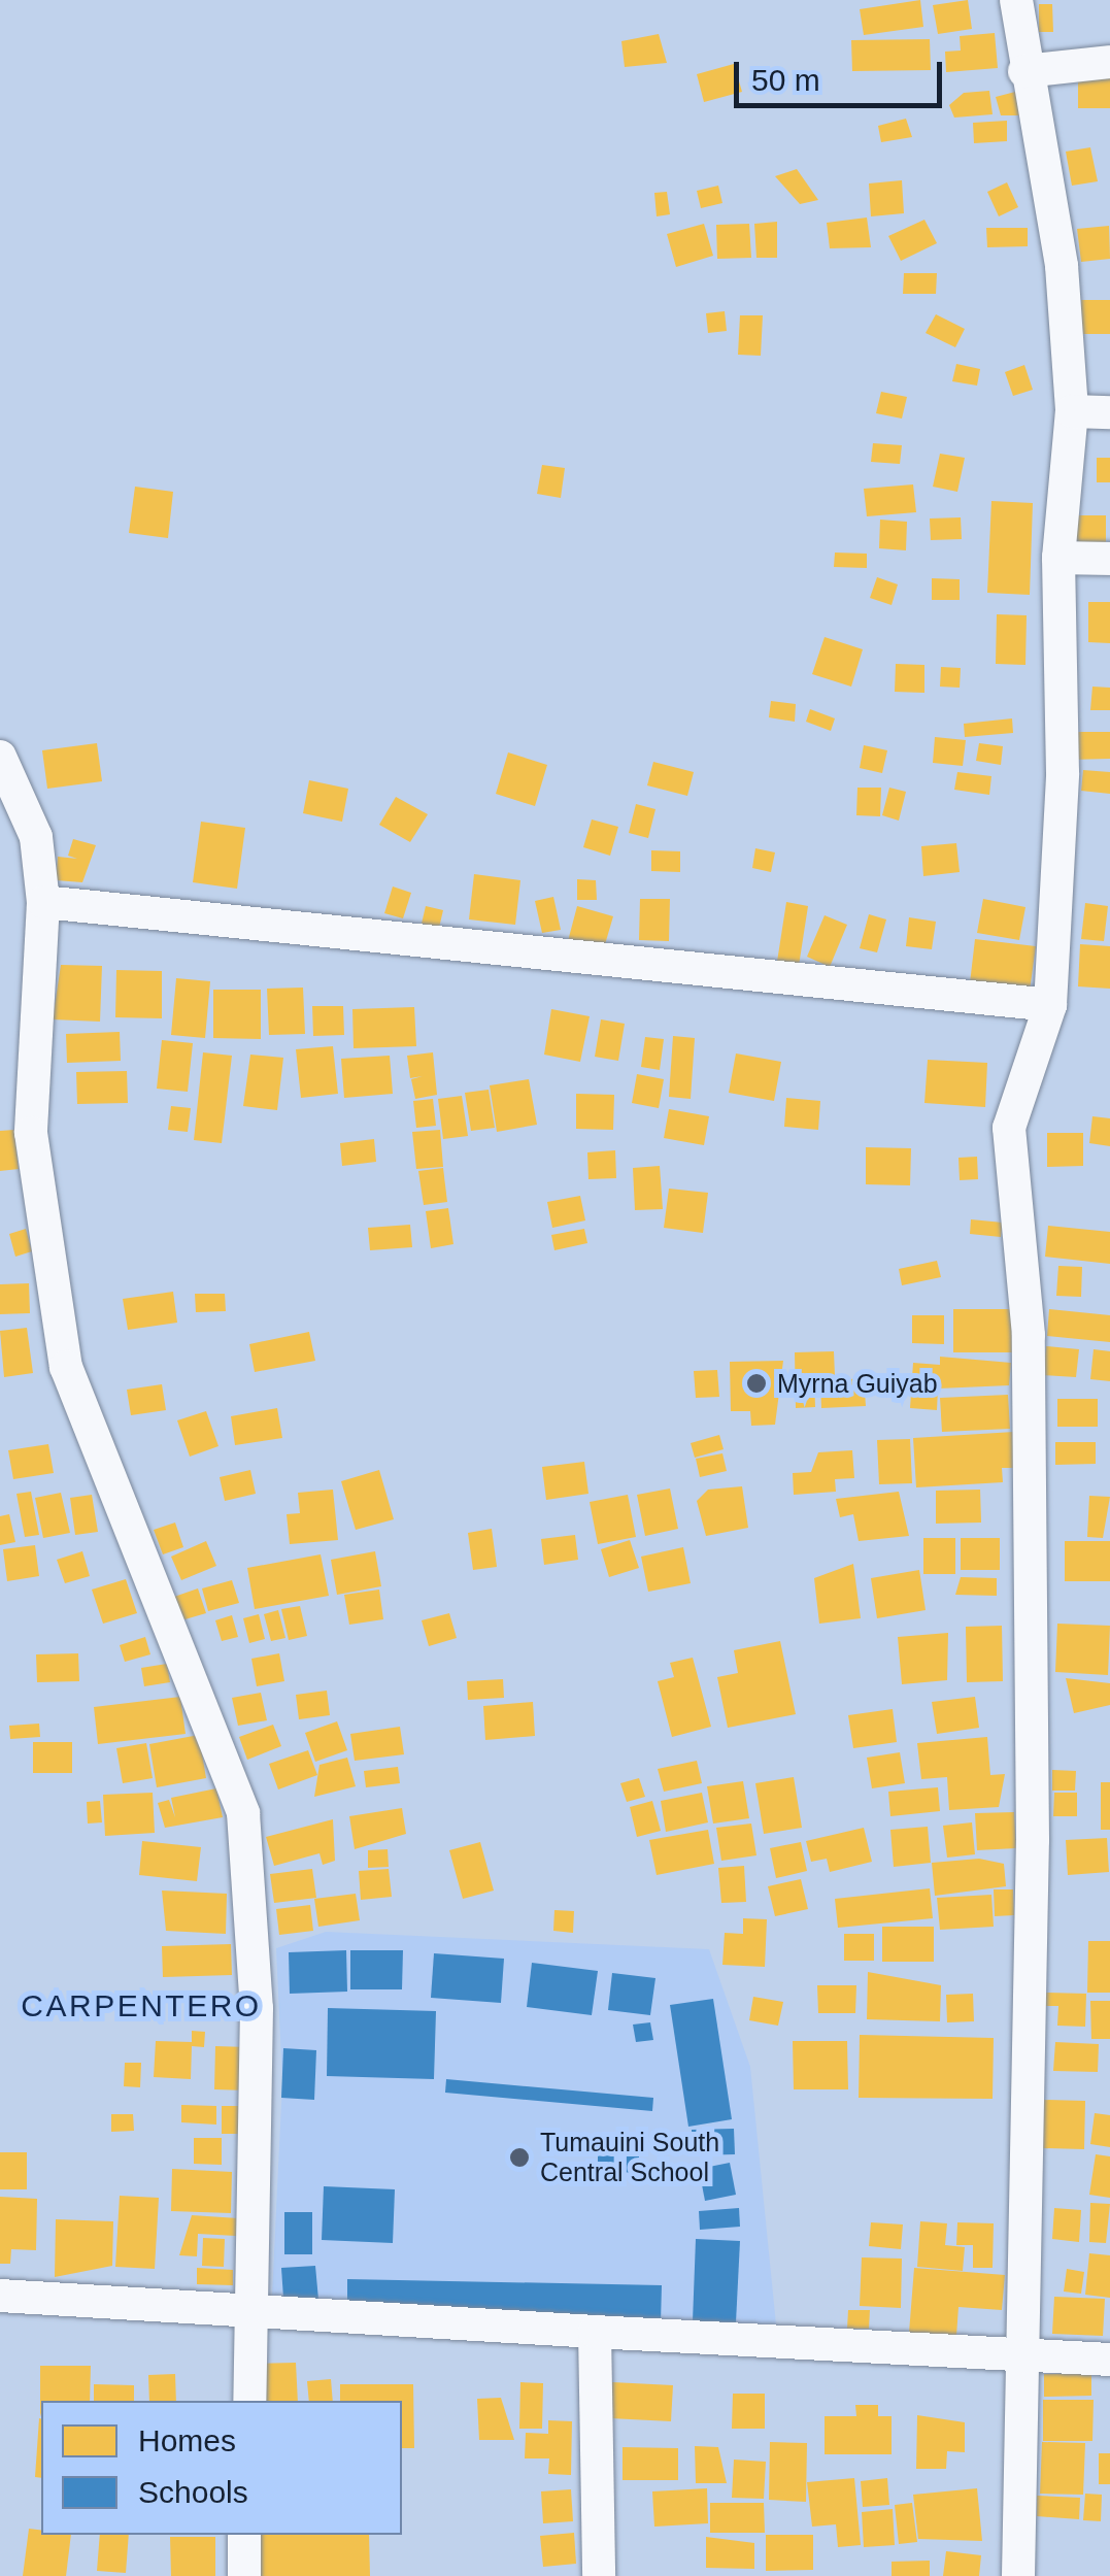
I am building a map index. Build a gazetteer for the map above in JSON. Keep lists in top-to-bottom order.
{
  "districts": ["CARPENTERO"],
  "places": ["Myrna Guiyab", "Tumauini South Central School"],
  "legend": ["Homes", "Schools"],
  "scale_bar": "50 m"
}
